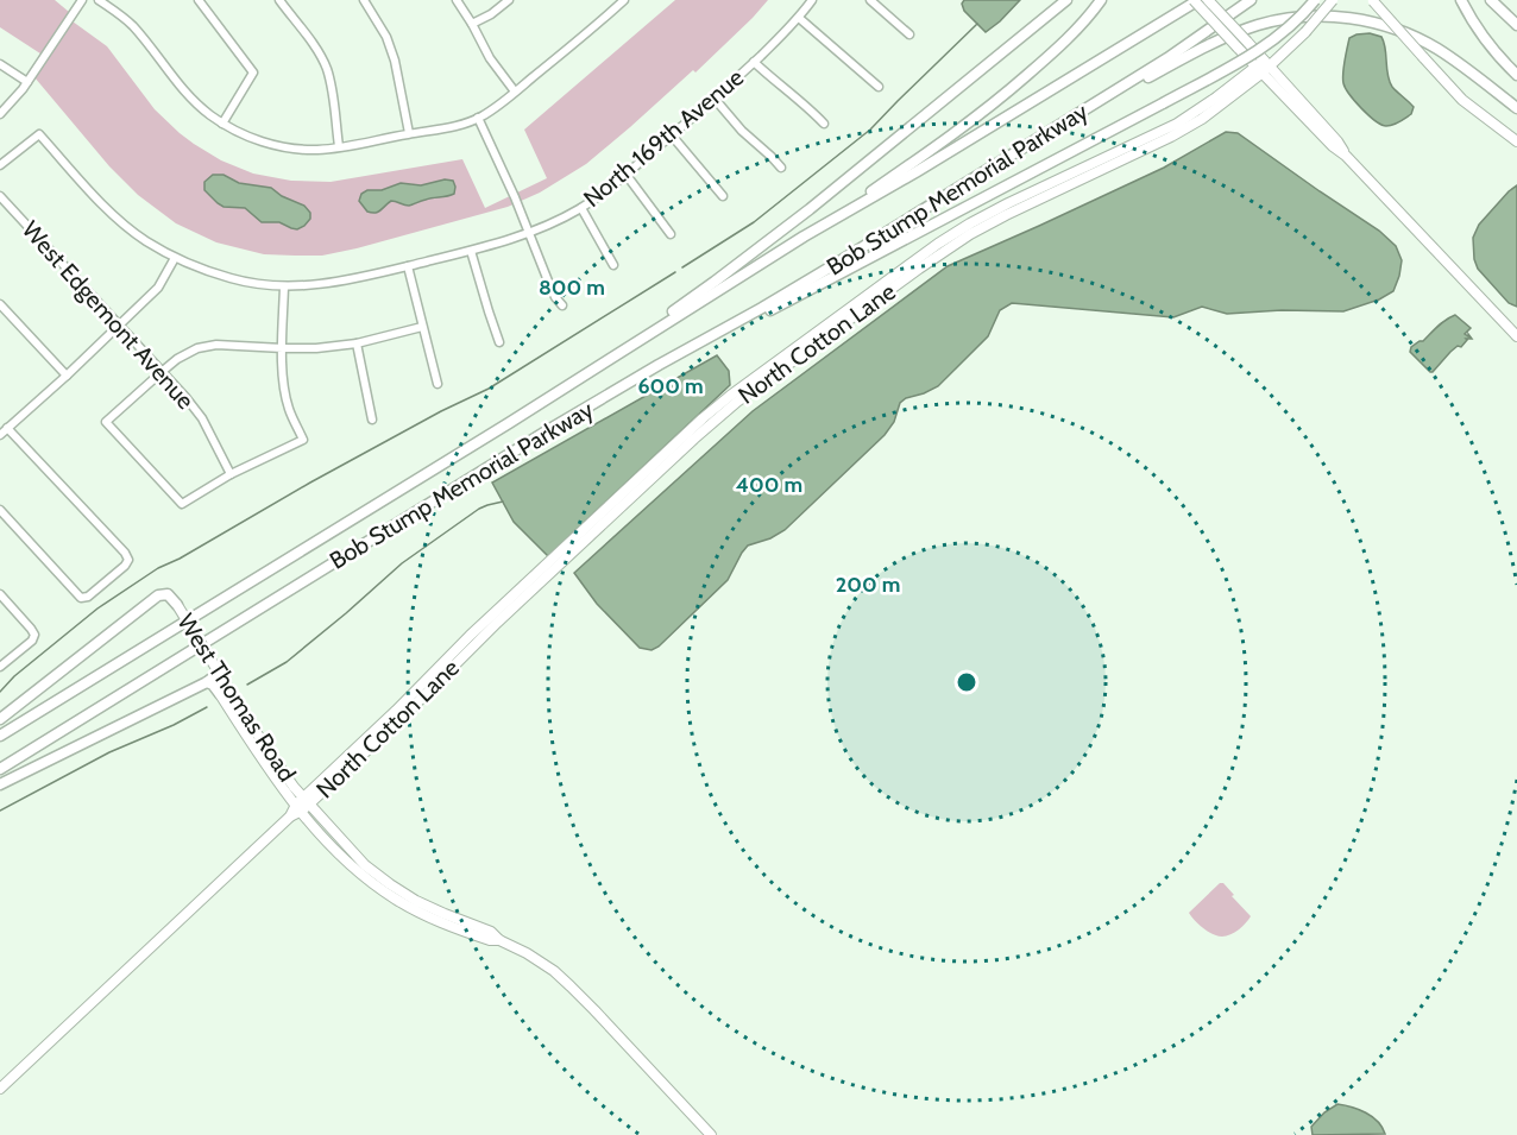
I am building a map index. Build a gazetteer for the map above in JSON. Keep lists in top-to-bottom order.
{
  "streets": {
    "highway": ["Bob Stump Memorial Parkway"],
    "main road": ["North Cotton Lane", "West Thomas Road"],
    "street": ["North 169th Avenue", "West Edgemont Avenue"]
  },
  "crossings": [
    ["North Cotton Lane", "West Thomas Road"]
  ],
  "rings": [
    "800 m",
    "600 m",
    "400 m",
    "200 m"
  ]
}
